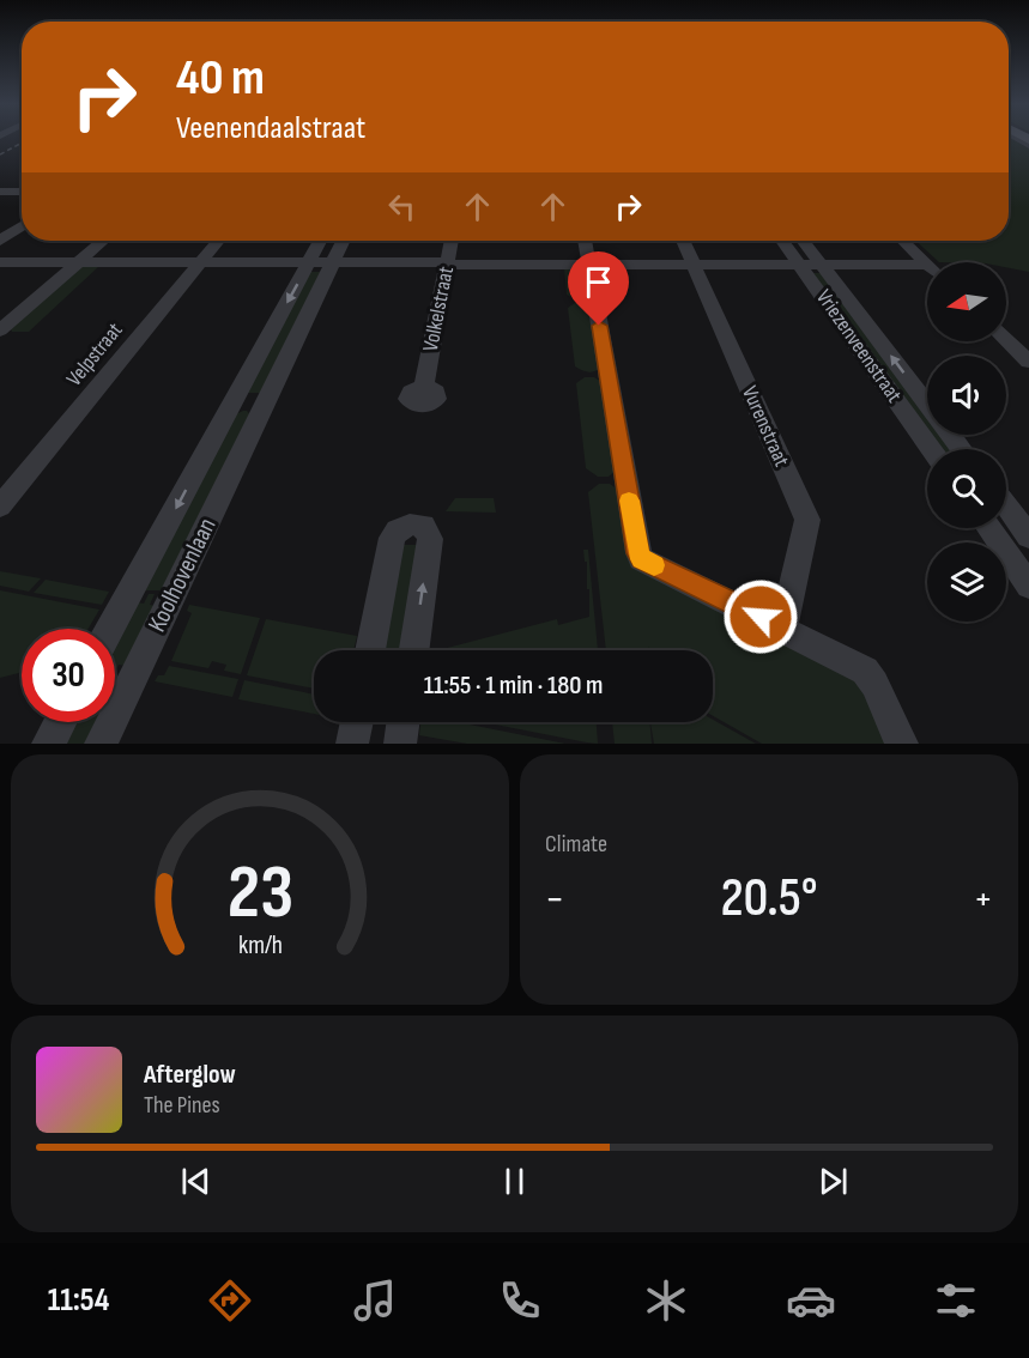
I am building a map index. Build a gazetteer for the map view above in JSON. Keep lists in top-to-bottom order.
{
  "streets": {
    "street": [
      "Volkelstraat",
      "Vriezenveenstraat",
      "Velpstraat",
      "Vurenstraat",
      "Koolhovenlaan"
    ]
  },
  "north": "left",
  "page": {
    "turn": ["40 m", "Veenendaalstraat"],
    "limit": "30",
    "trip": "11:55 · 1 min · 180 m",
    "tile": "Climate",
    "heat": ["−", "20.5°", "+"],
    "song": ["Afterglow", "The Pines"],
    "tabs": "11:54",
    "gauge": ["23", "km/h"]
  }
}
